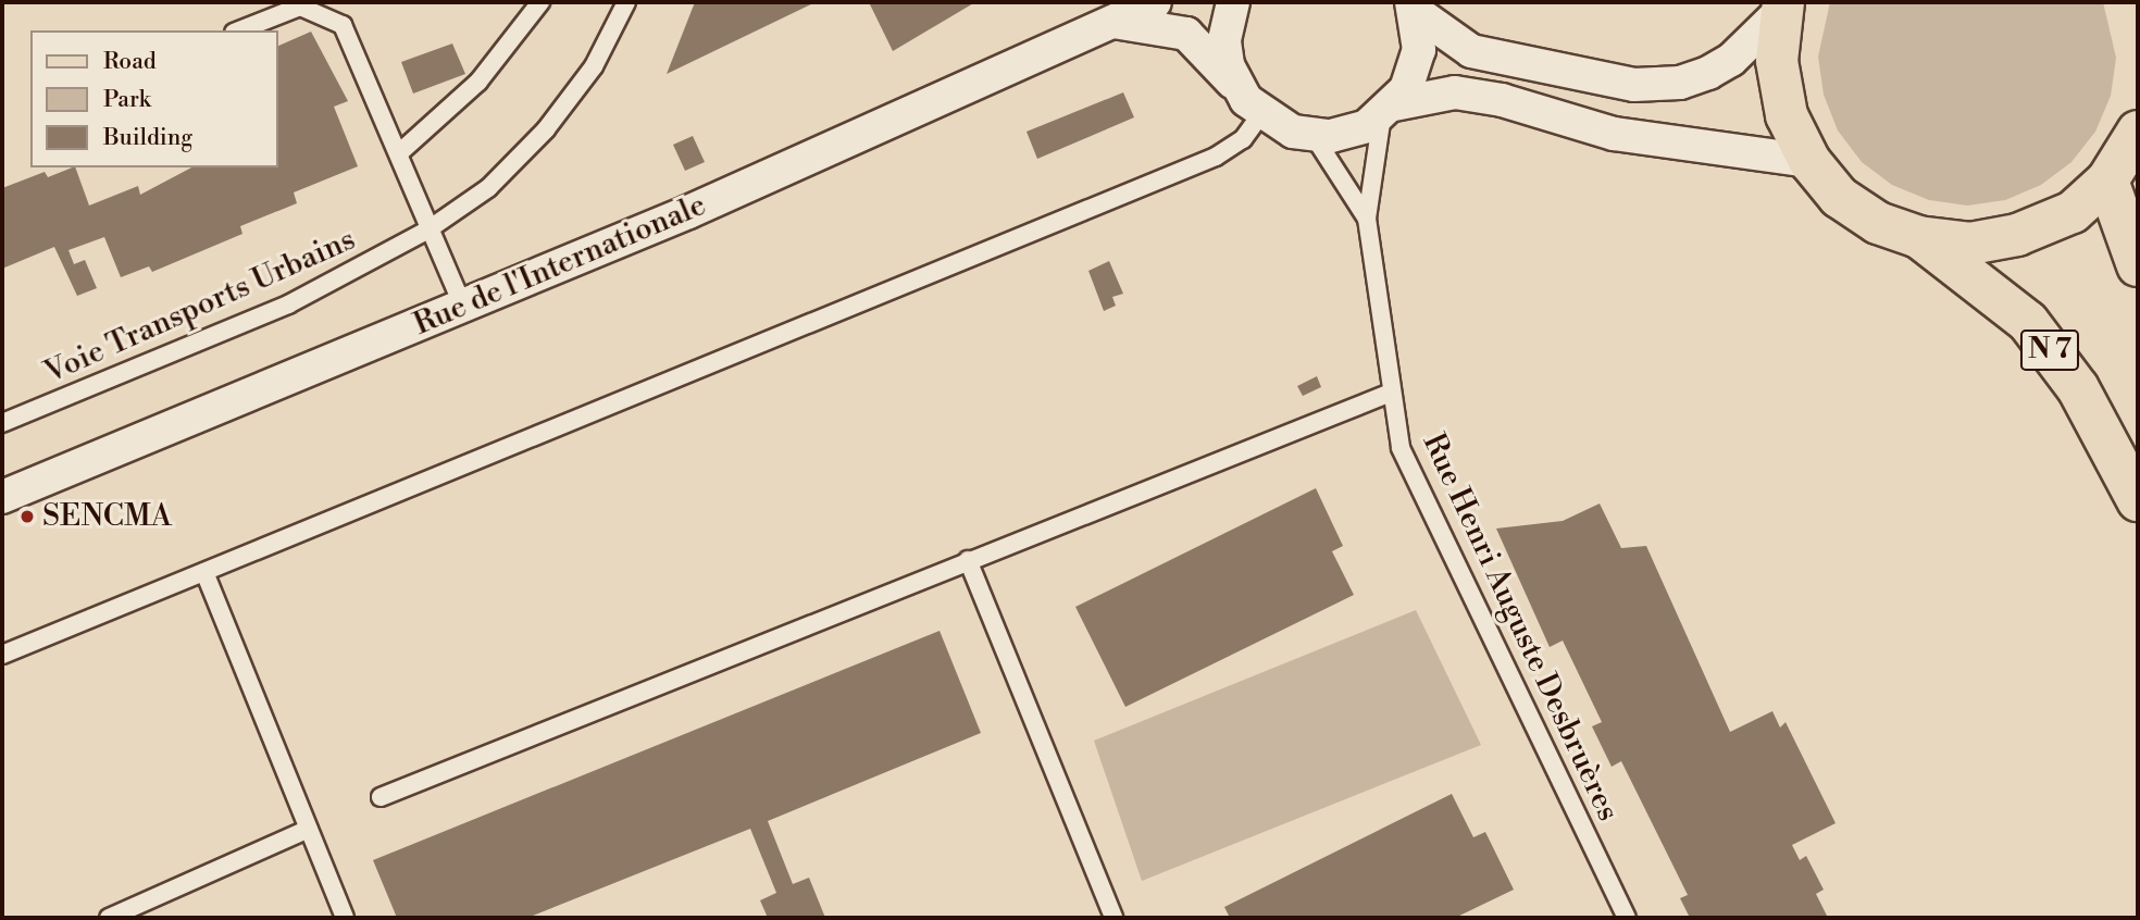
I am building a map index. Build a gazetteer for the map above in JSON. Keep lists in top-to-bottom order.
{
  "streets": {
    "main road": ["N 7"],
    "street": ["Rue de l'Internationale"],
    "lane": ["Voie Transports Urbains", "Rue Henri Auguste Desbruères"]
  },
  "places": ["SENCMA"],
  "legend": ["Road", "Park", "Building"]
}
